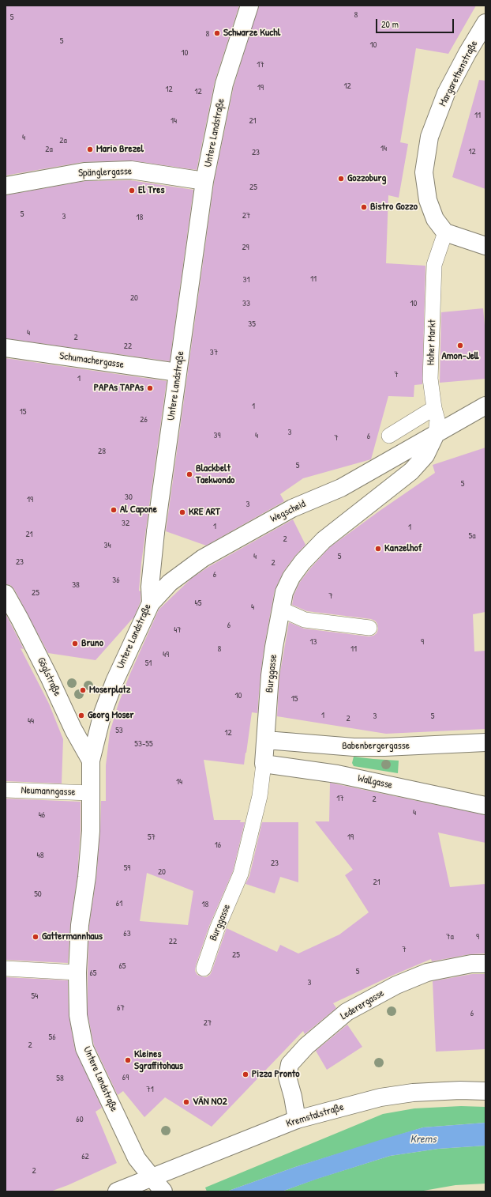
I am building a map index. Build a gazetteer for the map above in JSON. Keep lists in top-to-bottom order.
{
  "streets": {
    "street": [
      "Margarethenstraße",
      "Untere Landstraße",
      "Spänglergasse",
      "Schumachergasse",
      "Wegscheid",
      "Burggasse",
      "Göglstraße",
      "Babenbergergasse",
      "Wallgasse",
      "Lederergasse",
      "Kremstalstraße"
    ],
    "lane": ["Hoher Markt", "Neumanngasse"]
  },
  "crossings": [
    ["Margarethenstraße", "Hoher Markt"],
    ["Untere Landstraße", "Spänglergasse"],
    ["Untere Landstraße", "Schumachergasse"],
    ["Untere Landstraße", "Wegscheid"],
    ["Untere Landstraße", "Göglstraße"],
    ["Untere Landstraße", "Neumanngasse"],
    ["Untere Landstraße", "Kremstalstraße"],
    ["Hoher Markt", "Wegscheid"],
    ["Hoher Markt", "Burggasse"],
    ["Wegscheid", "Burggasse"],
    ["Burggasse", "Babenbergergasse"],
    ["Burggasse", "Wallgasse"],
    ["Lederergasse", "Kremstalstraße"]
  ],
  "water": ["Krems"],
  "places": [
    "Schwarze Kuchl",
    "Mario Brezel",
    "Gozzoburg",
    "El Tres",
    "Bistro Gozzo",
    "Amon-Jell",
    "PAPAs TAPAs",
    "Blackbelt Taekwondo",
    "Al Capone",
    "KRE ART",
    "Kanzelhof",
    "Bruno",
    "Moserplatz",
    "Georg Moser",
    "Gattermannhaus",
    "Kleines Sgraffitohaus",
    "Pizza Pronto",
    "VÄN NO2"
  ],
  "house_numbers": [
    "8",
    "5",
    "8",
    "5",
    "10",
    "10",
    "17",
    "12",
    "19",
    "12",
    "12",
    "11",
    "14",
    "21",
    "4",
    "2a",
    "14",
    "2a",
    "12",
    "23",
    "25",
    "5",
    "27",
    "3",
    "18",
    "29",
    "11",
    "31",
    "20",
    "33",
    "10",
    "35",
    "4",
    "2",
    "22",
    "37",
    "7",
    "1",
    "1",
    "15",
    "26",
    "3",
    "39",
    "4",
    "6",
    "7",
    "28",
    "5",
    "5",
    "30",
    "19",
    "3",
    "32",
    "1",
    "1",
    "21",
    "5a",
    "2",
    "34",
    "4",
    "5",
    "23",
    "2",
    "6",
    "36",
    "38",
    "25",
    "7",
    "45",
    "4",
    "6",
    "47",
    "13",
    "9",
    "8",
    "11",
    "49",
    "51",
    "10",
    "15",
    "1",
    "3",
    "5",
    "2",
    "44",
    "53",
    "12",
    "53-55",
    "14",
    "17",
    "2",
    "4",
    "46",
    "57",
    "19",
    "16",
    "48",
    "23",
    "59",
    "20",
    "21",
    "50",
    "61",
    "18",
    "63",
    "7a",
    "9",
    "22",
    "7",
    "25",
    "65",
    "5",
    "65",
    "3",
    "54",
    "67",
    "6",
    "27",
    "56",
    "2",
    "69",
    "58",
    "71",
    "60",
    "62",
    "2"
  ],
  "scale_bar": "20 m"
}
